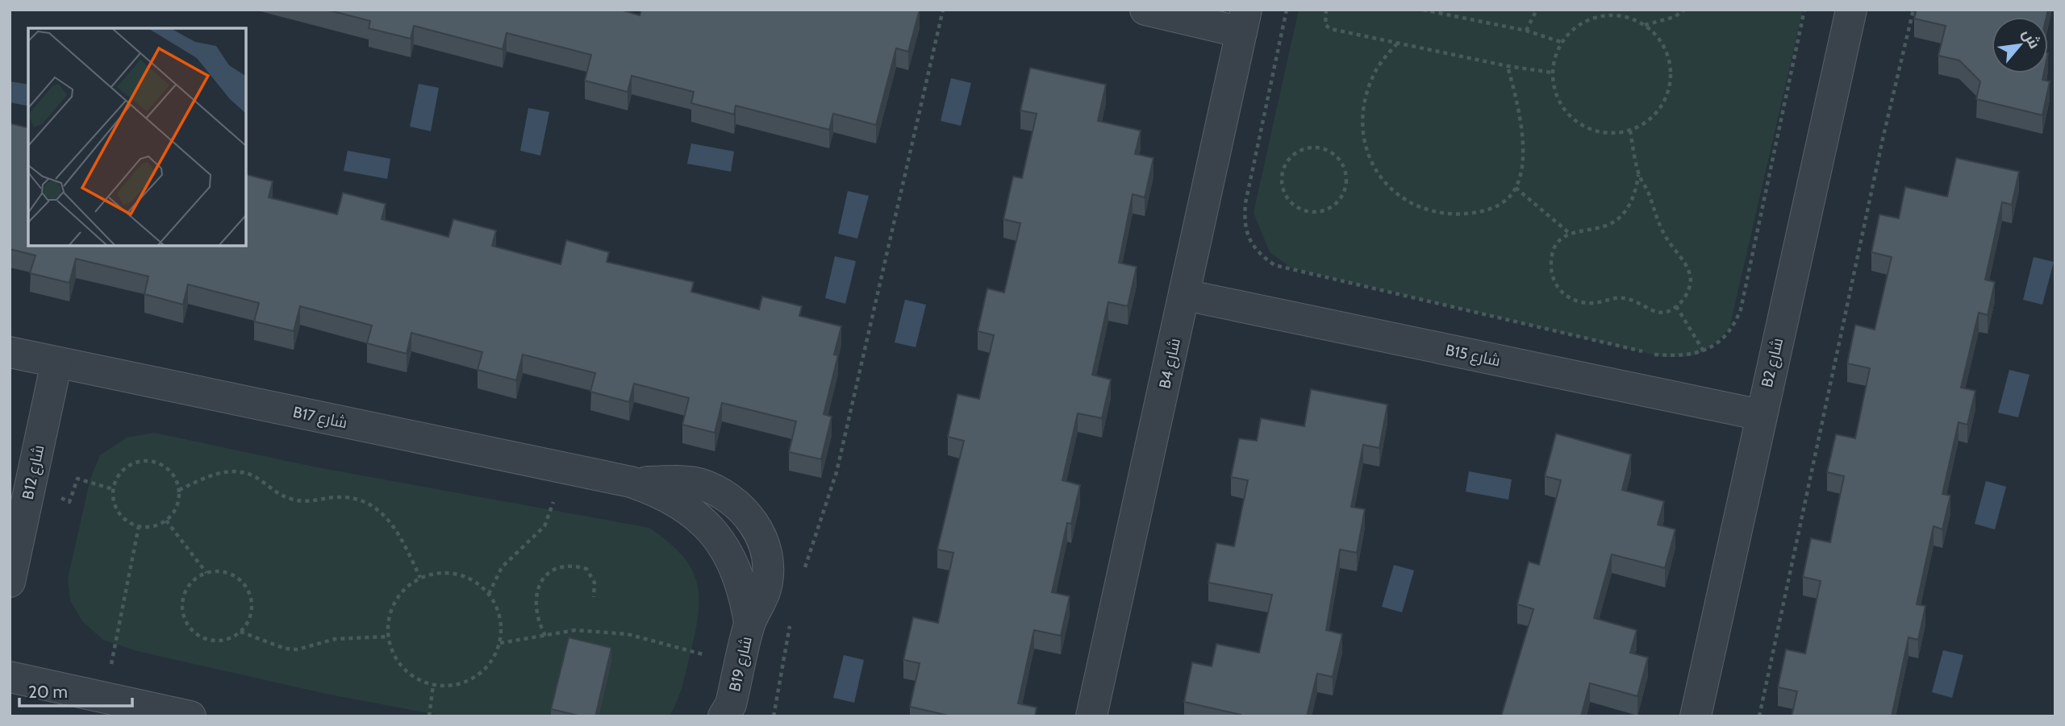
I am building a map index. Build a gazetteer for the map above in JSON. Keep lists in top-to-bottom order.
{
  "streets": {
    "street": [
      "B15 شارع",
      "B2 شارع",
      "B4 شارع",
      "B17 شارع",
      "B12 شارع",
      "B19 شارع"
    ]
  },
  "crossings": [
    ["B15 شارع", "B2 شارع"],
    ["B15 شارع", "B4 شارع"],
    ["B17 شارع", "B12 شارع"],
    ["B17 شارع", "B19 شارع"]
  ],
  "scale_bar": "20 m",
  "north": "top right"
}
